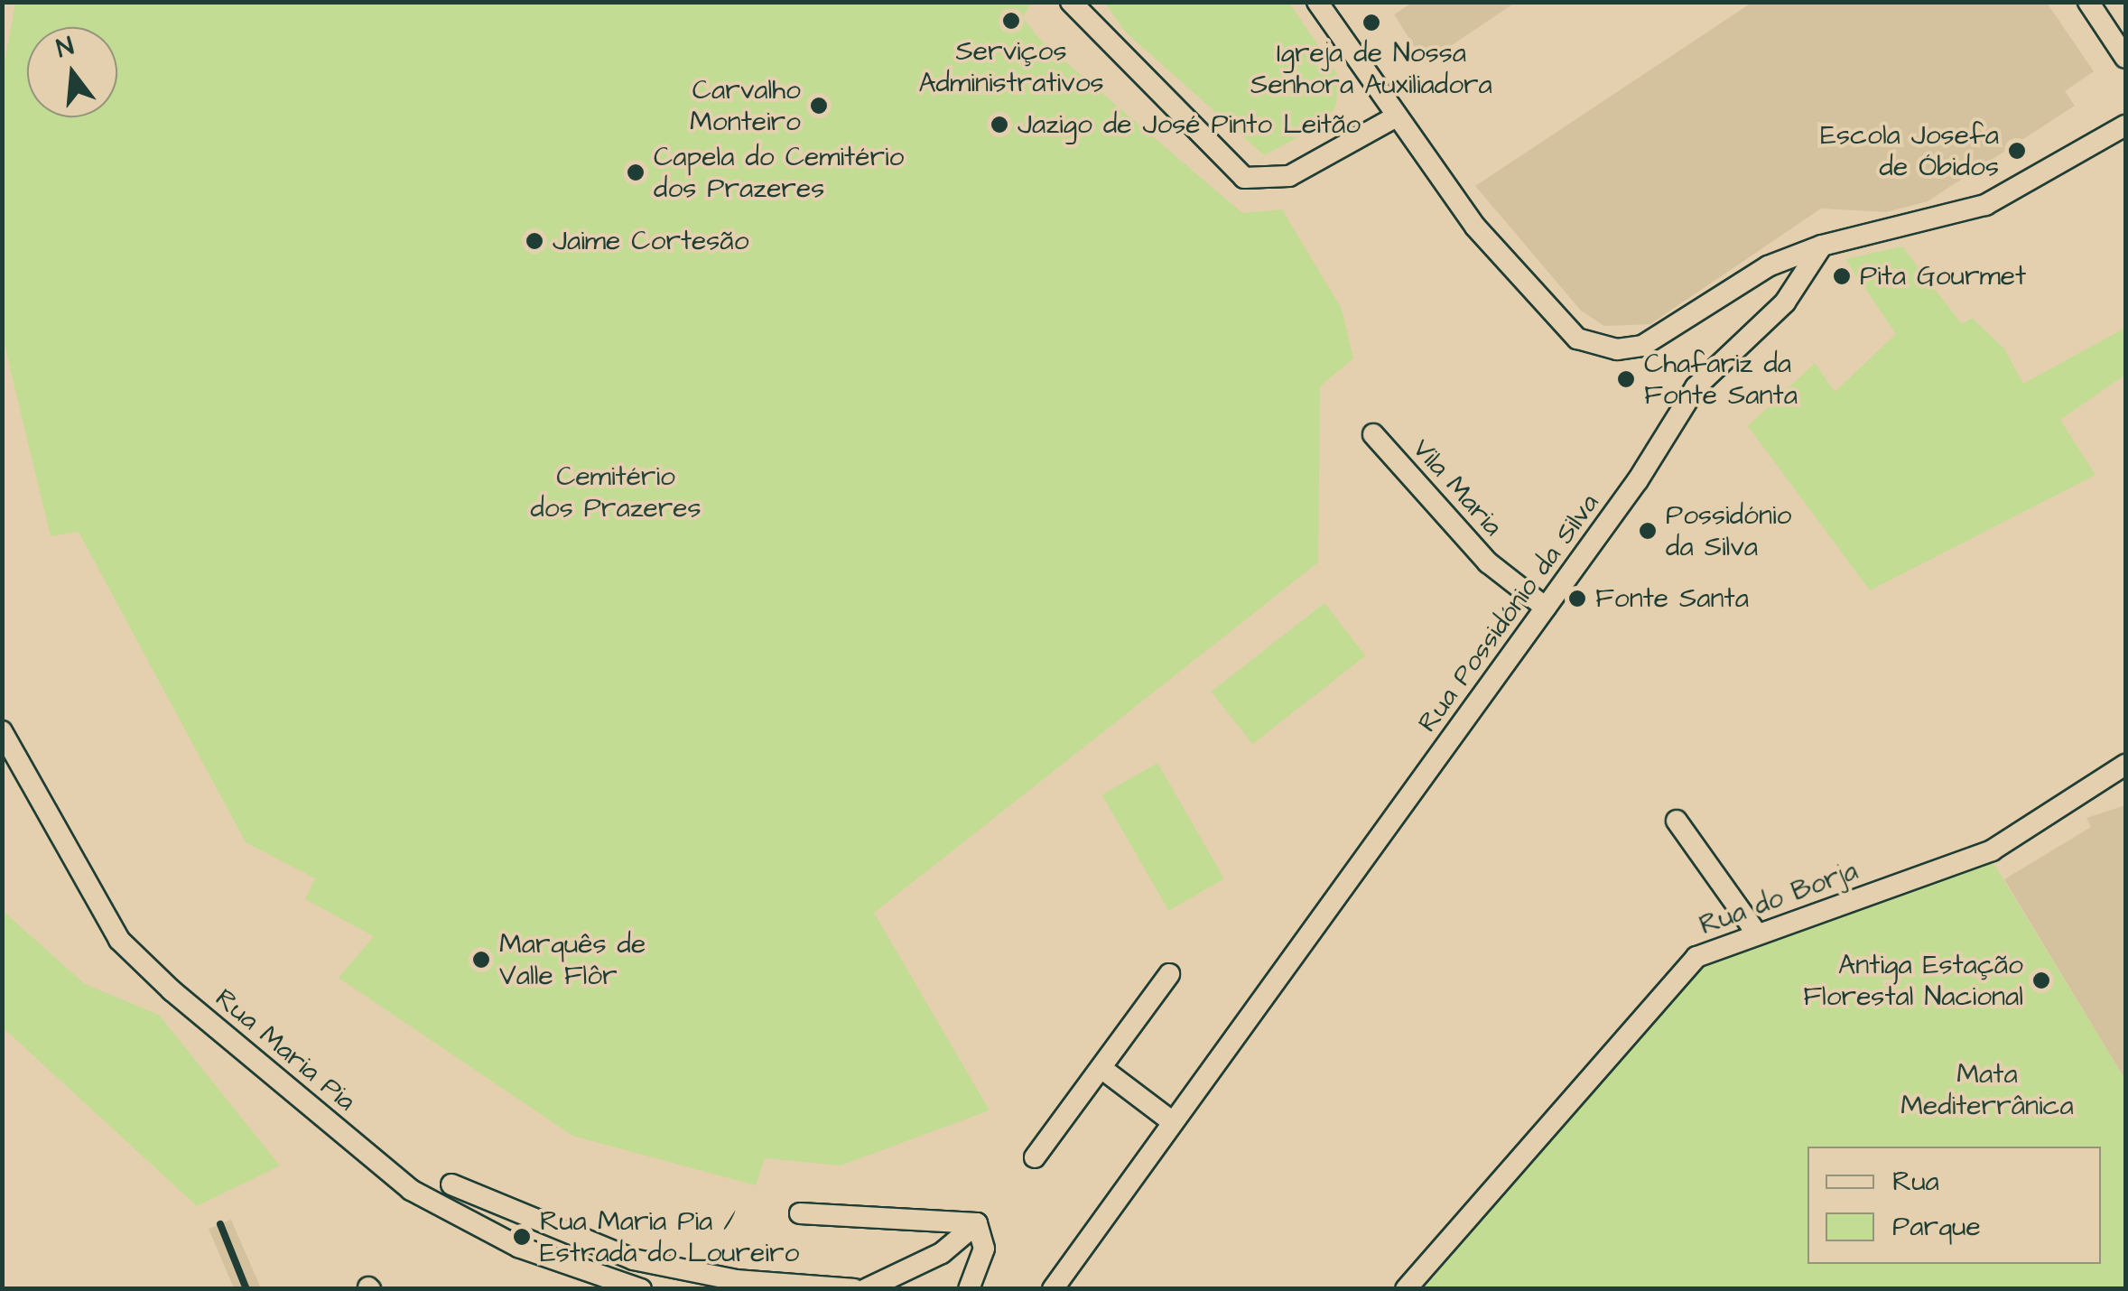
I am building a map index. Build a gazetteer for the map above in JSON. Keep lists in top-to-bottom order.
{
  "streets": {
    "street": [
      "Vila Maria",
      "Rua Possidónio da Silva",
      "Rua do Borja",
      "Rua Maria Pia"
    ]
  },
  "crossings": [
    ["Vila Maria", "Rua Possidónio da Silva"]
  ],
  "parks": ["Cemitério dos Prazeres", "Mata Mediterrânica"],
  "places": [
    "Serviços Administrativos",
    "Igreja de Nossa Senhora Auxiliadora",
    "Carvalho Monteiro",
    "Jazigo de José Pinto Leitão",
    "Escola Josefa de Óbidos",
    "Capela do Cemitério dos Prazeres",
    "Jaime Cortesão",
    "Pita Gourmet",
    "Chafariz da Fonte Santa",
    "Possidónio da Silva",
    "Fonte Santa",
    "Marquês de Valle Flôr",
    "Antiga Estação Florestal Nacional",
    "Rua Maria Pia / Estrada do Loureiro"
  ],
  "legend": ["Rua", "Parque"],
  "north": "top"
}
